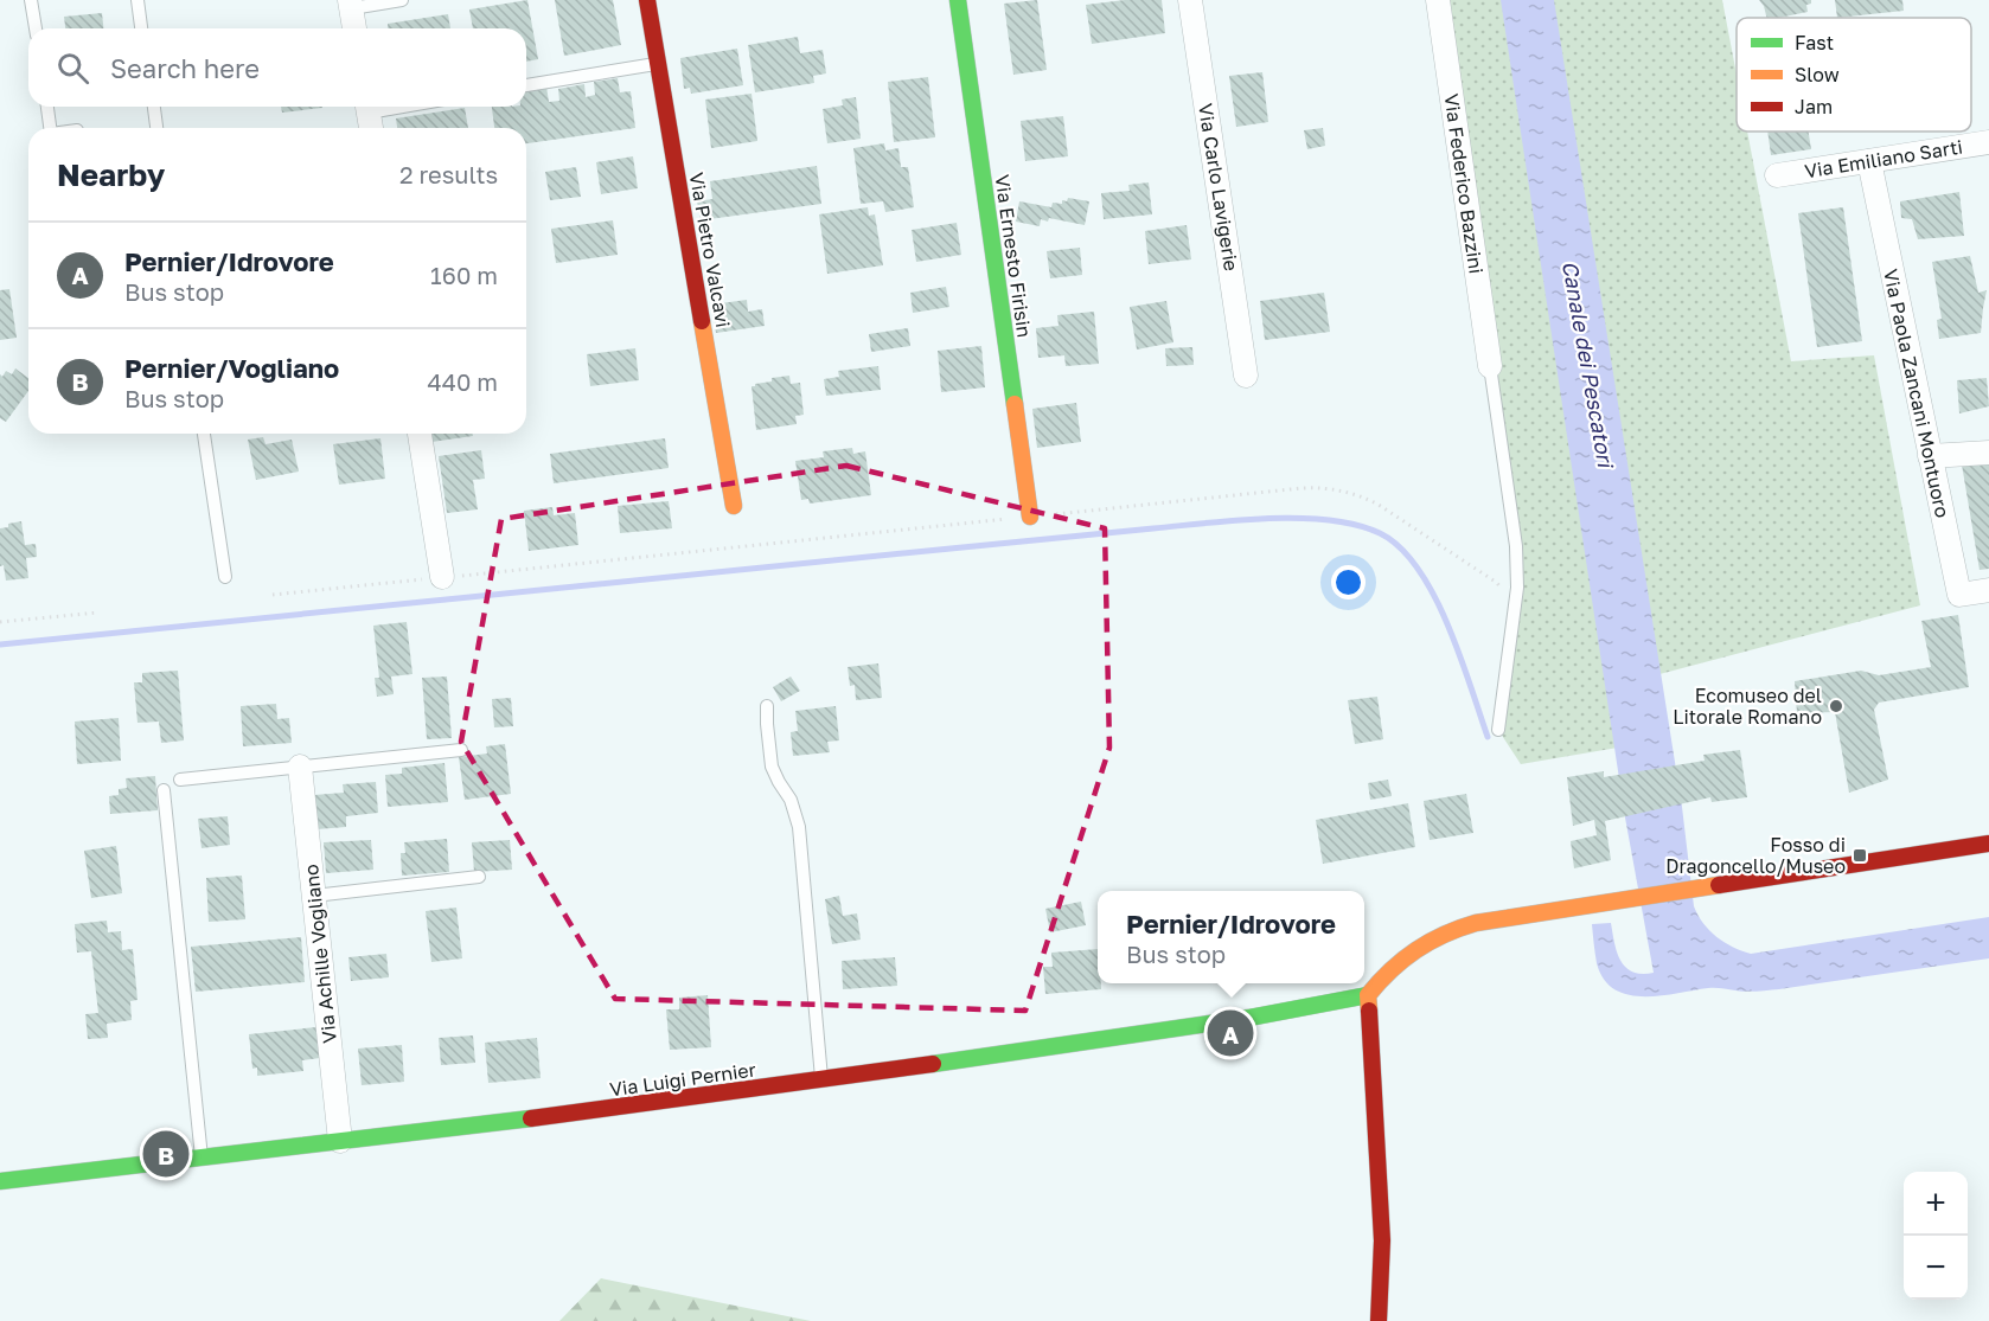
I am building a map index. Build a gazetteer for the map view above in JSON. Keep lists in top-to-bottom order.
{
  "streets": {
    "street": [
      "Via Emiliano Sarti",
      "Via Federico Bazzini",
      "Via Carlo Lavigerie",
      "Via Pietro Valcavi",
      "Via Ernesto Firisin",
      "Via Paola Zancani Montuoro",
      "Via Achille Vogliano",
      "Via Luigi Pernier"
    ]
  },
  "crossings": [
    ["Via Emiliano Sarti", "Via Paola Zancani Montuoro"],
    ["Via Achille Vogliano", "Via Luigi Pernier"]
  ],
  "water": ["Canale dei Pescatori"],
  "places": {
    "other": ["Ecomuseo del Litorale Romano"],
    "transit": ["Fosso di Dragoncello/Museo"]
  },
  "legend": ["Fast", "Slow", "Jam"],
  "page": {
    "search": "Search here",
    "heading": ["Nearby", "2 results"],
    "list": [
      {
        "mark": "A",
        "name": "Pernier/Idrovore",
        "note": "Bus stop",
        "value": "160 m"
      },
      {
        "mark": "B",
        "name": "Pernier/Vogliano",
        "note": "Bus stop",
        "value": "440 m"
      }
    ],
    "popup": ["Pernier/Idrovore", "Bus stop"],
    "pins": ["A", "B"],
    "map_buttons": ["+", "−"]
  }
}
